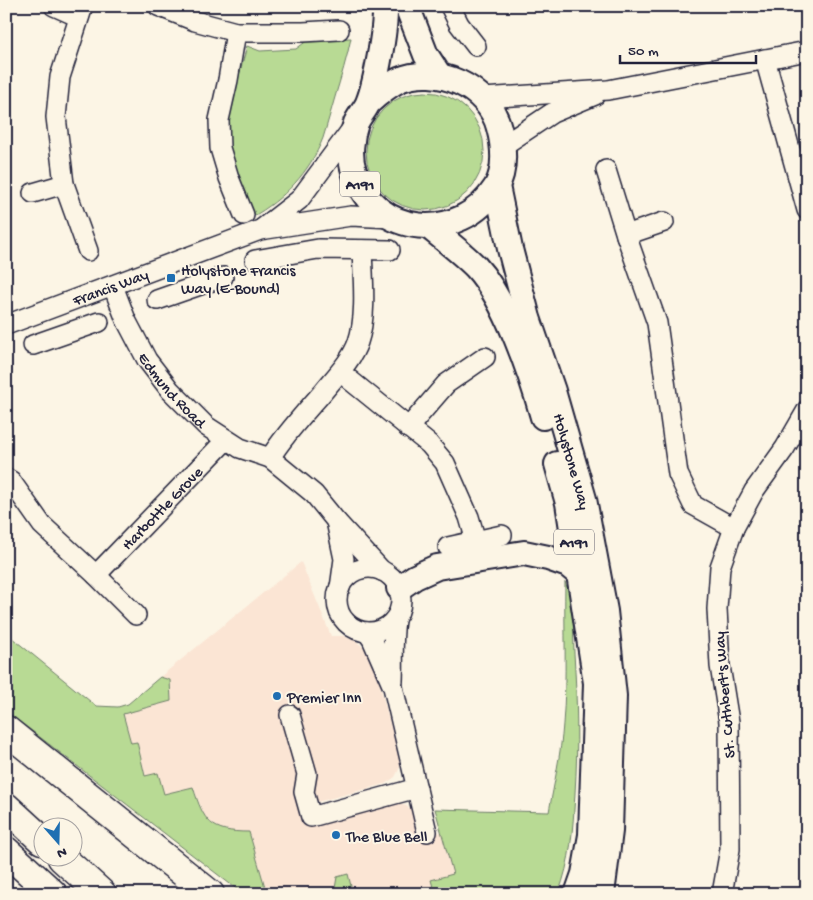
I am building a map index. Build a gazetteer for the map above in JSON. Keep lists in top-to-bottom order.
{
  "streets": {
    "main road": ["A191", "Holystone Way"],
    "street": [
      "Francis Way",
      "Edmund Road",
      "Harbottle Grove",
      "St. Cuthbert's Way"
    ]
  },
  "crossings": [
    ["Francis Way", "Edmund Road"],
    ["Francis Way", "Holystone Way"],
    ["Edmund Road", "Harbottle Grove"]
  ],
  "places": {
    "transit": ["Holystone Francis Way (E-Bound)"],
    "other": ["Premier Inn", "The Blue Bell"]
  },
  "scale_bar": "50 m",
  "north": "bottom"
}
